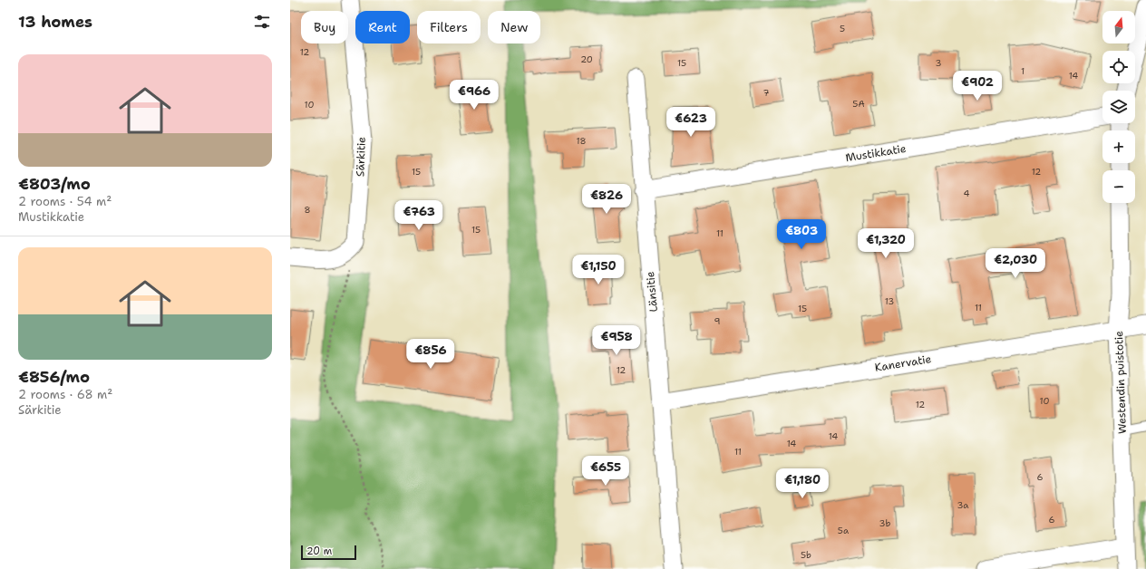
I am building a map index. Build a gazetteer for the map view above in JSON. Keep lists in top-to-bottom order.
{
  "streets": {
    "street": [
      "Mustikkatie",
      "Särkitie",
      "Länsitie",
      "Kanervatie",
      "Westendin puistotie"
    ]
  },
  "crossings": [
    ["Mustikkatie", "Länsitie"],
    ["Länsitie", "Kanervatie"],
    ["Kanervatie", "Westendin puistotie"]
  ],
  "house_numbers": [
    "5",
    "12",
    "20",
    "15",
    "3",
    "1",
    "14",
    "7",
    "5A",
    "10",
    "18",
    "15",
    "12",
    "4",
    "8",
    "15",
    "11",
    "13",
    "11",
    "15",
    "9",
    "12",
    "10",
    "12",
    "14",
    "14",
    "11",
    "6",
    "3a",
    "6",
    "3b",
    "5a",
    "5b"
  ],
  "scale_bar": "20 m",
  "north": "top",
  "page": {
    "heading": "13 homes",
    "map_buttons": ["+", "−"],
    "chip": [
      "Buy",
      "Rent",
      "Filters",
      "New"
    ],
    "list": [
      {
        "name": "€803/mo",
        "note": "2 rooms · 54 m² · Mustikkatie"
      },
      {
        "name": "€856/mo",
        "note": "2 rooms · 68 m² · Särkitie"
      }
    ],
    "price": [
      "€902",
      "€966",
      "€623",
      "€826",
      "€763",
      "€803",
      "€1,320",
      "€2,030",
      "€1,150",
      "€958",
      "€856",
      "€655",
      "€1,180"
    ],
    "scale": "20 m"
  }
}
